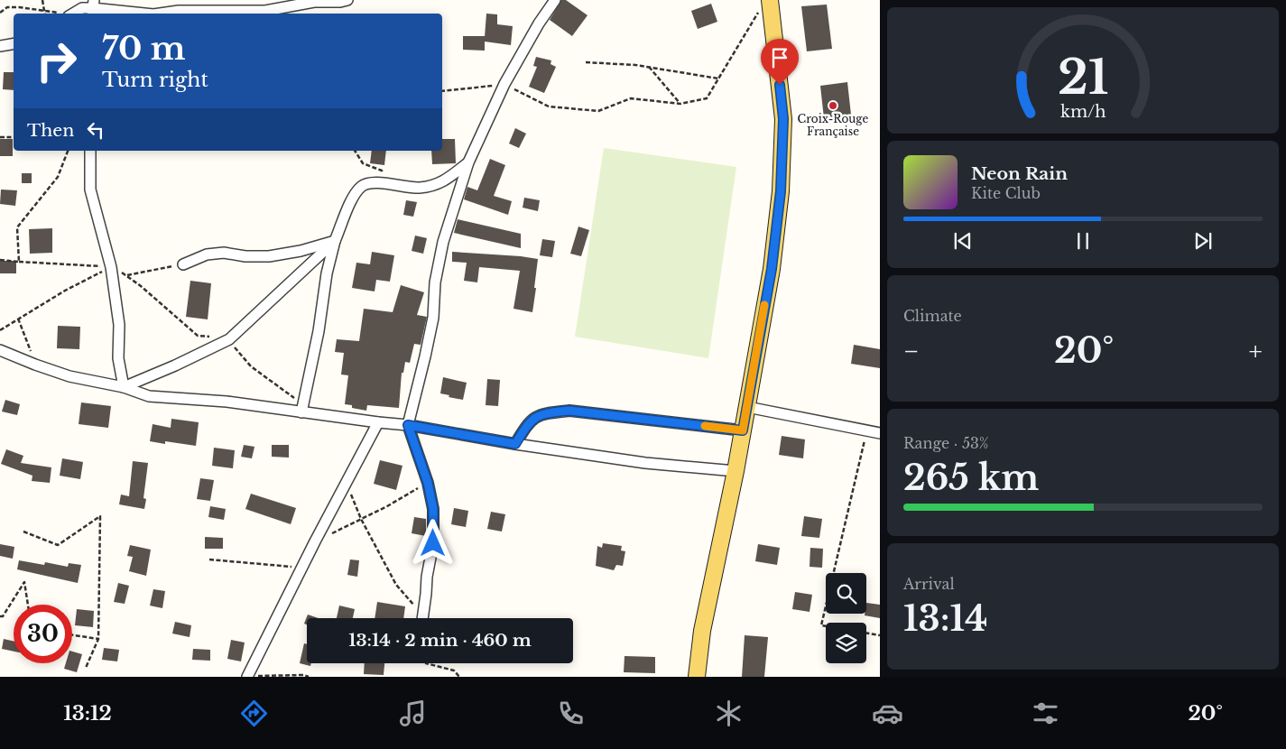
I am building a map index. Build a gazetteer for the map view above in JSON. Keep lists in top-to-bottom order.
{
  "places": ["Croix-Rouge Française"],
  "page": {
    "turn": ["70 m", "Turn right"],
    "then": "Then",
    "song": ["Neon Rain", "Kite Club"],
    "tile": [
      "Climate",
      ["Range · 53%", "265 km"],
      ["Arrival", "13:14"]
    ],
    "heat": ["−", "20°", "+"],
    "limit": "30",
    "trip": "13:14 · 2 min · 460 m",
    "tabs": ["13:12", "20°"],
    "gauge": ["21", "km/h"]
  }
}
